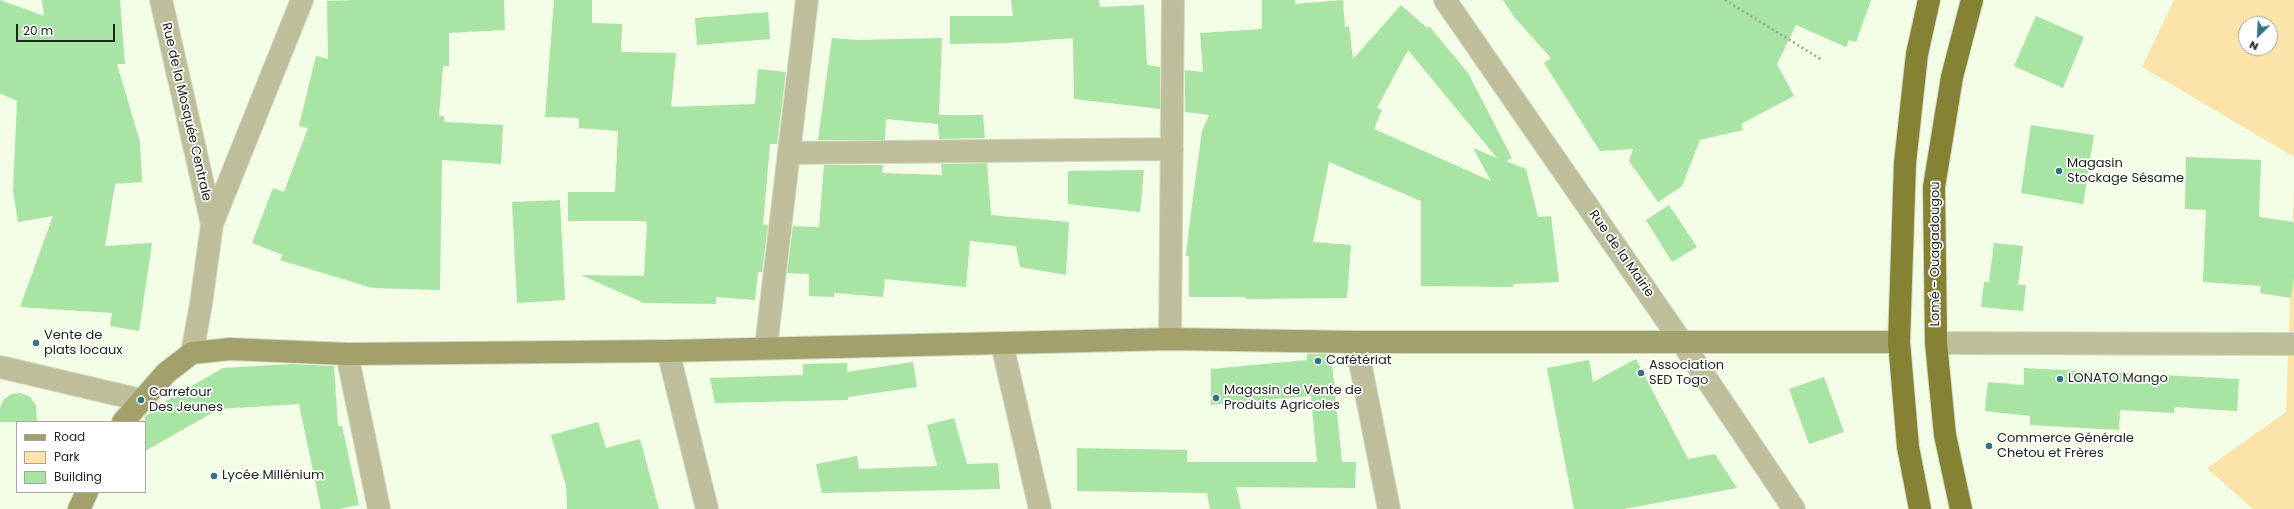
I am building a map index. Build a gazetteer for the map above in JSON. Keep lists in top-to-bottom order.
{
  "streets": {
    "highway": ["Lomé - Ouagadougou"],
    "street": ["Rue de la Mosquée Centrale", "Rue de la Mairie"]
  },
  "places": [
    "Magasin Stockage Sésame",
    "Vente de plats locaux",
    "Cafétériat",
    "Association SED Togo",
    "LONATO Mango",
    "Magasin de Vente de Produits Agricoles",
    "Carrefour Des Jeunes",
    "Commerce Générale Chetou et Frères",
    "Lycée Millénium"
  ],
  "legend": ["Road", "Park", "Building"],
  "scale_bar": "20 m",
  "north": "bottom left"
}
